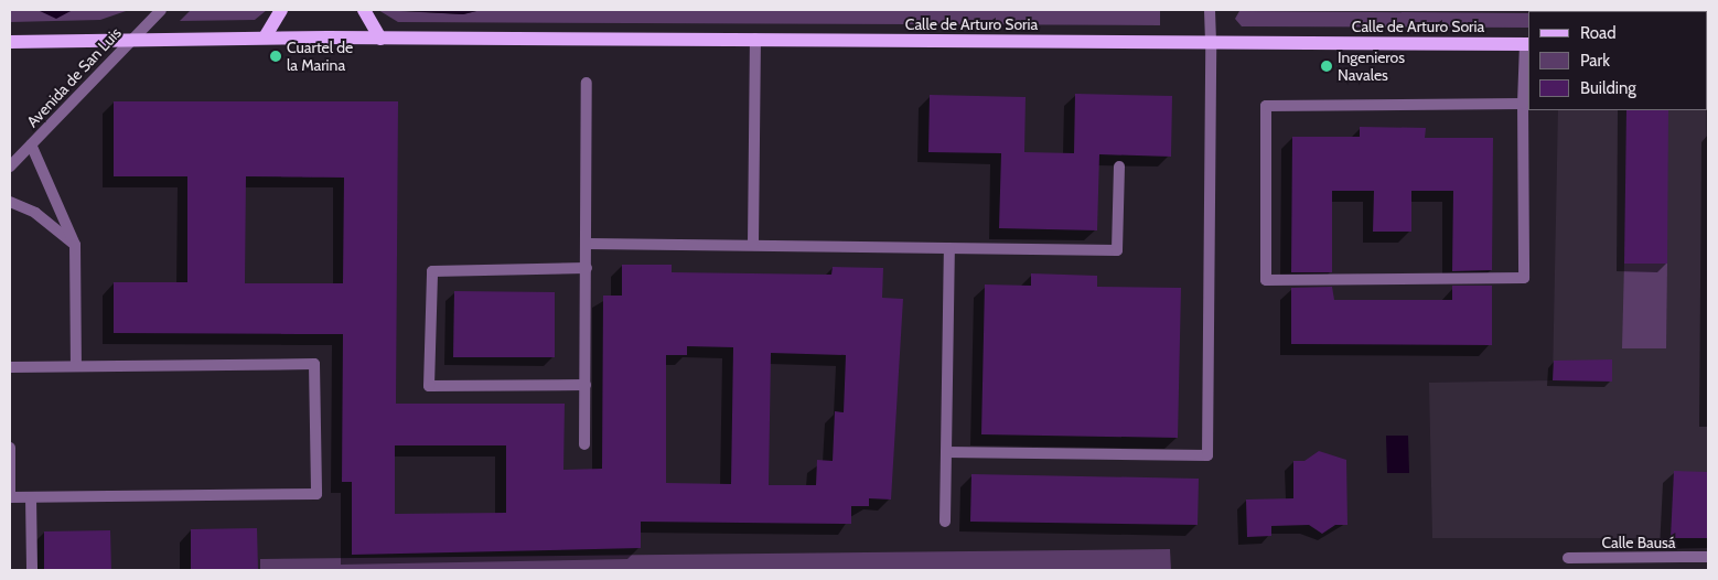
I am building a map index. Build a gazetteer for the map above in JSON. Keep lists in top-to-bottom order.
{
  "streets": {
    "main road": ["Calle de Arturo Soria"],
    "street": ["Avenida de San Luis", "Calle Bausá"]
  },
  "crossings": [
    ["Calle de Arturo Soria", "Avenida de San Luis"]
  ],
  "places": ["Cuartel de la Marina", "Ingenieros Navales"],
  "legend": ["Road", "Park", "Building"]
}
